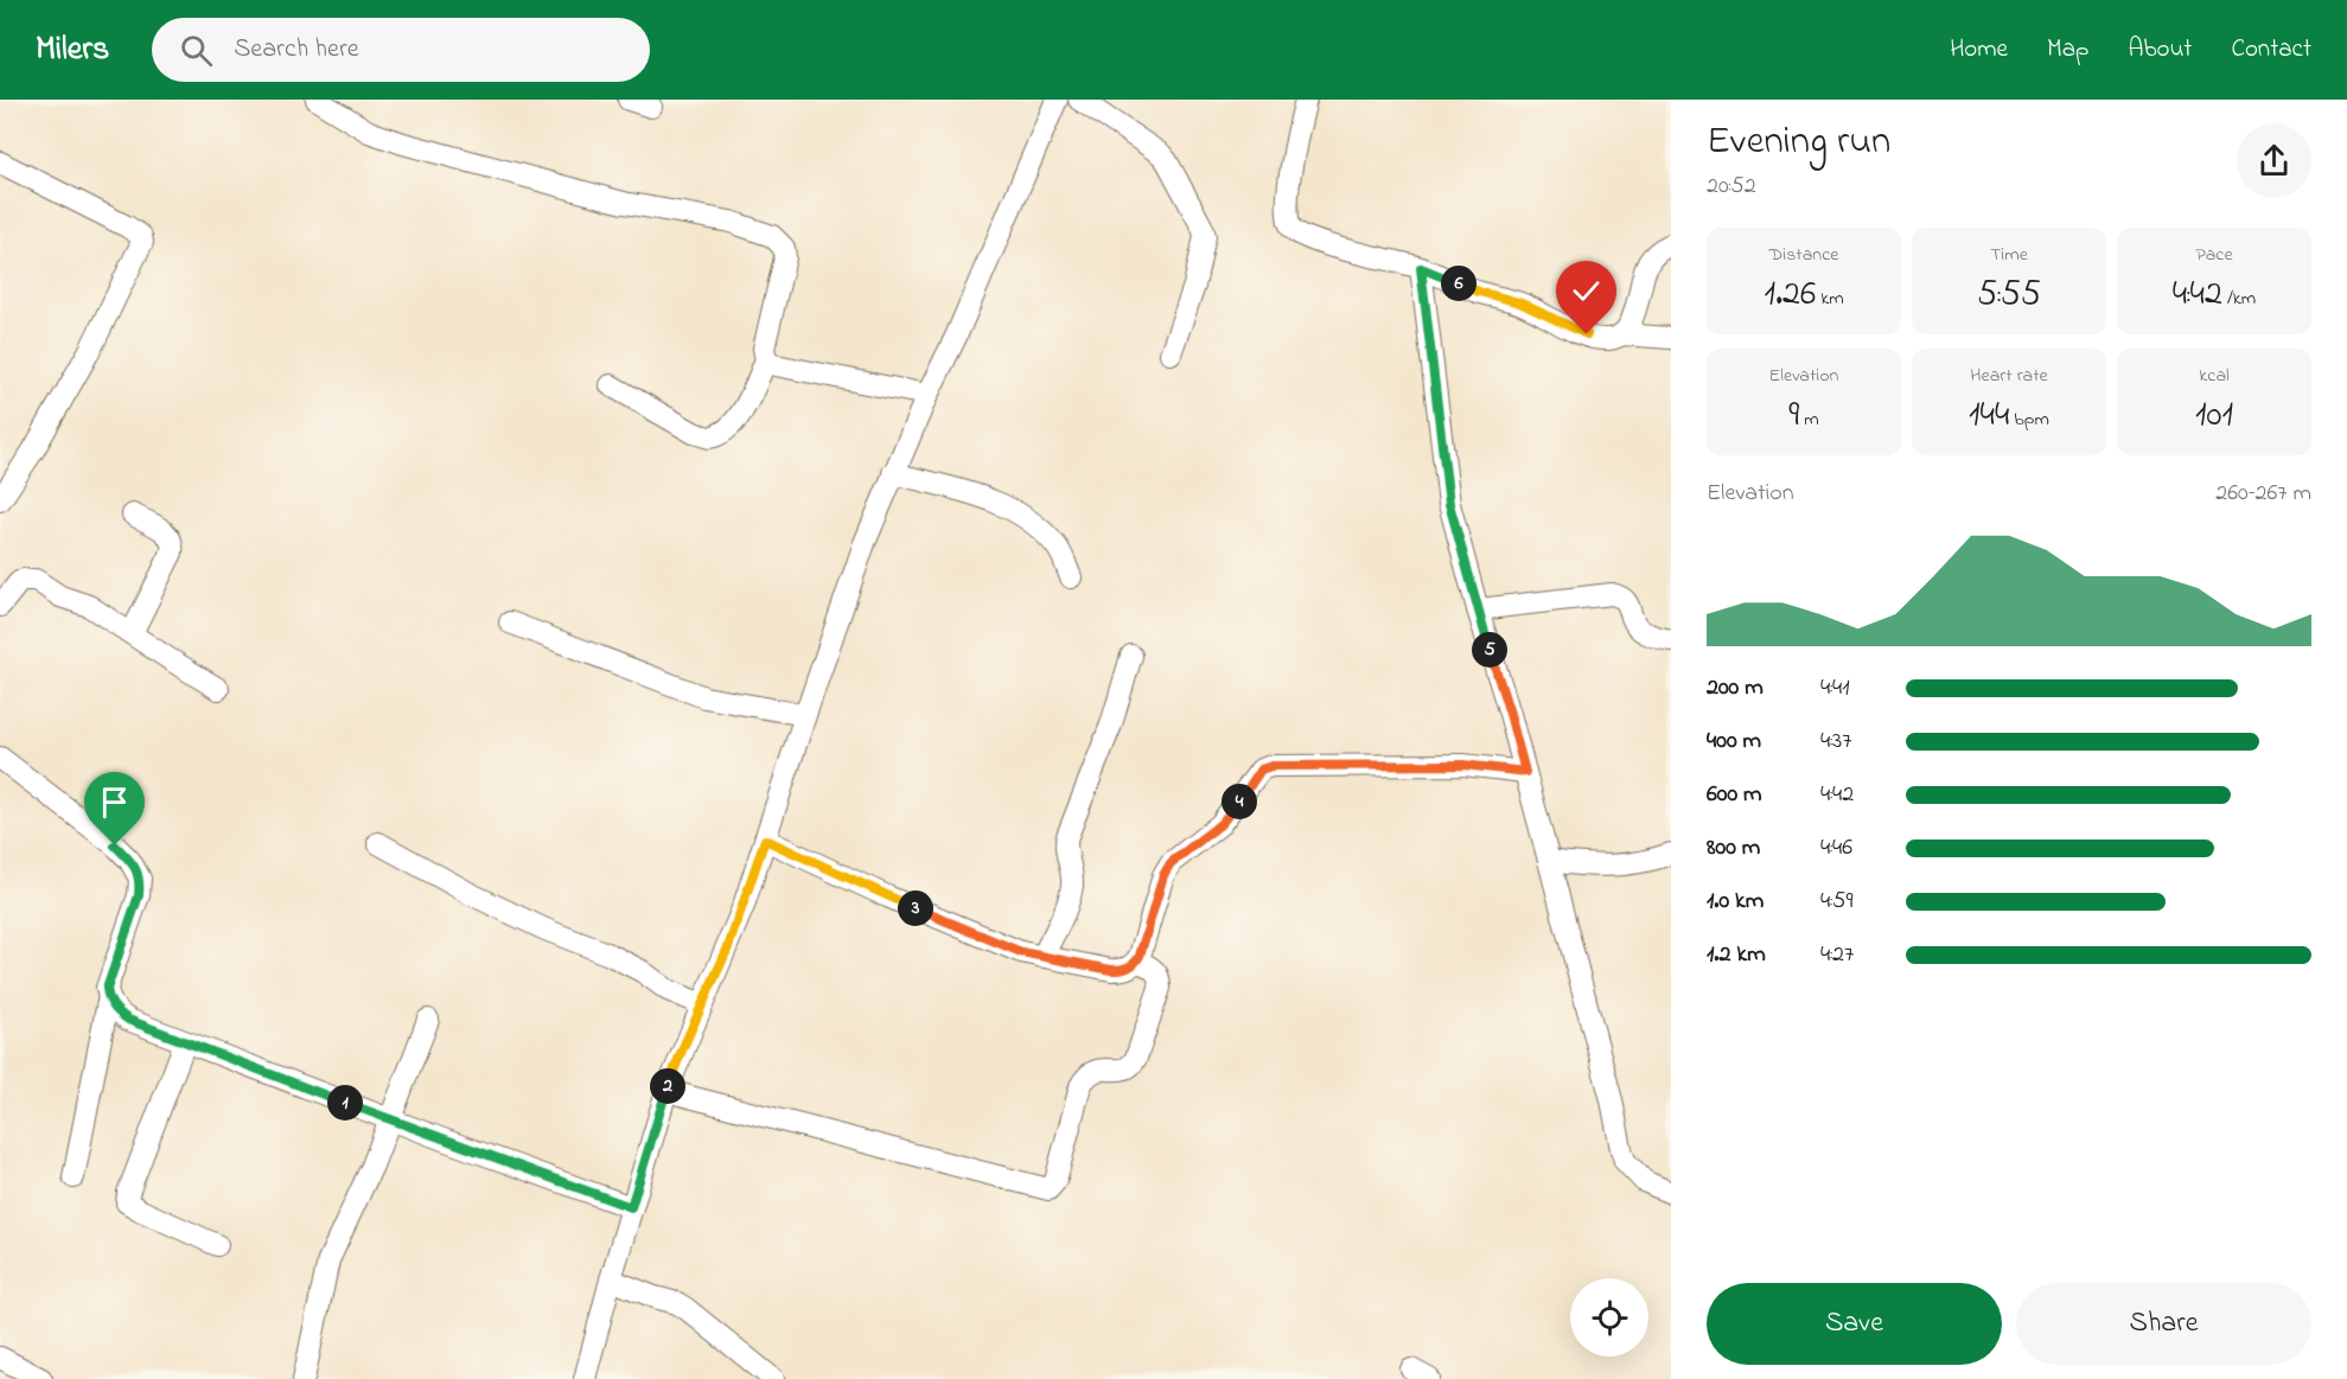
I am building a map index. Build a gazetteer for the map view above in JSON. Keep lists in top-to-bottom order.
{
  "page": {
    "header": "Milers",
    "search": "Search here",
    "nav": [
      "Home",
      "Map",
      "About",
      "Contact"
    ],
    "heading": ["Evening run", "20:52"],
    "stats": [
      ["Distance", "1.26 km"],
      ["Time", "5:55"],
      ["Pace", "4:42 /km"],
      ["Elevation", "9 m"],
      ["Heart rate", "144 bpm"],
      ["kcal", "101"]
    ],
    "pins": [
      "6",
      "5",
      "4",
      "3",
      "2",
      "1"
    ],
    "chart": ["Elevation", "260–267 m"],
    "list": [
      {
        "name": "200 m",
        "note": "4:41"
      },
      {
        "name": "400 m",
        "note": "4:37"
      },
      {
        "name": "600 m",
        "note": "4:42"
      },
      {
        "name": "800 m",
        "note": "4:46"
      },
      {
        "name": "1.0 km",
        "note": "4:59"
      },
      {
        "name": "1.2 km",
        "note": "4:27"
      }
    ],
    "buttons": ["Save", "Share"]
  }
}
